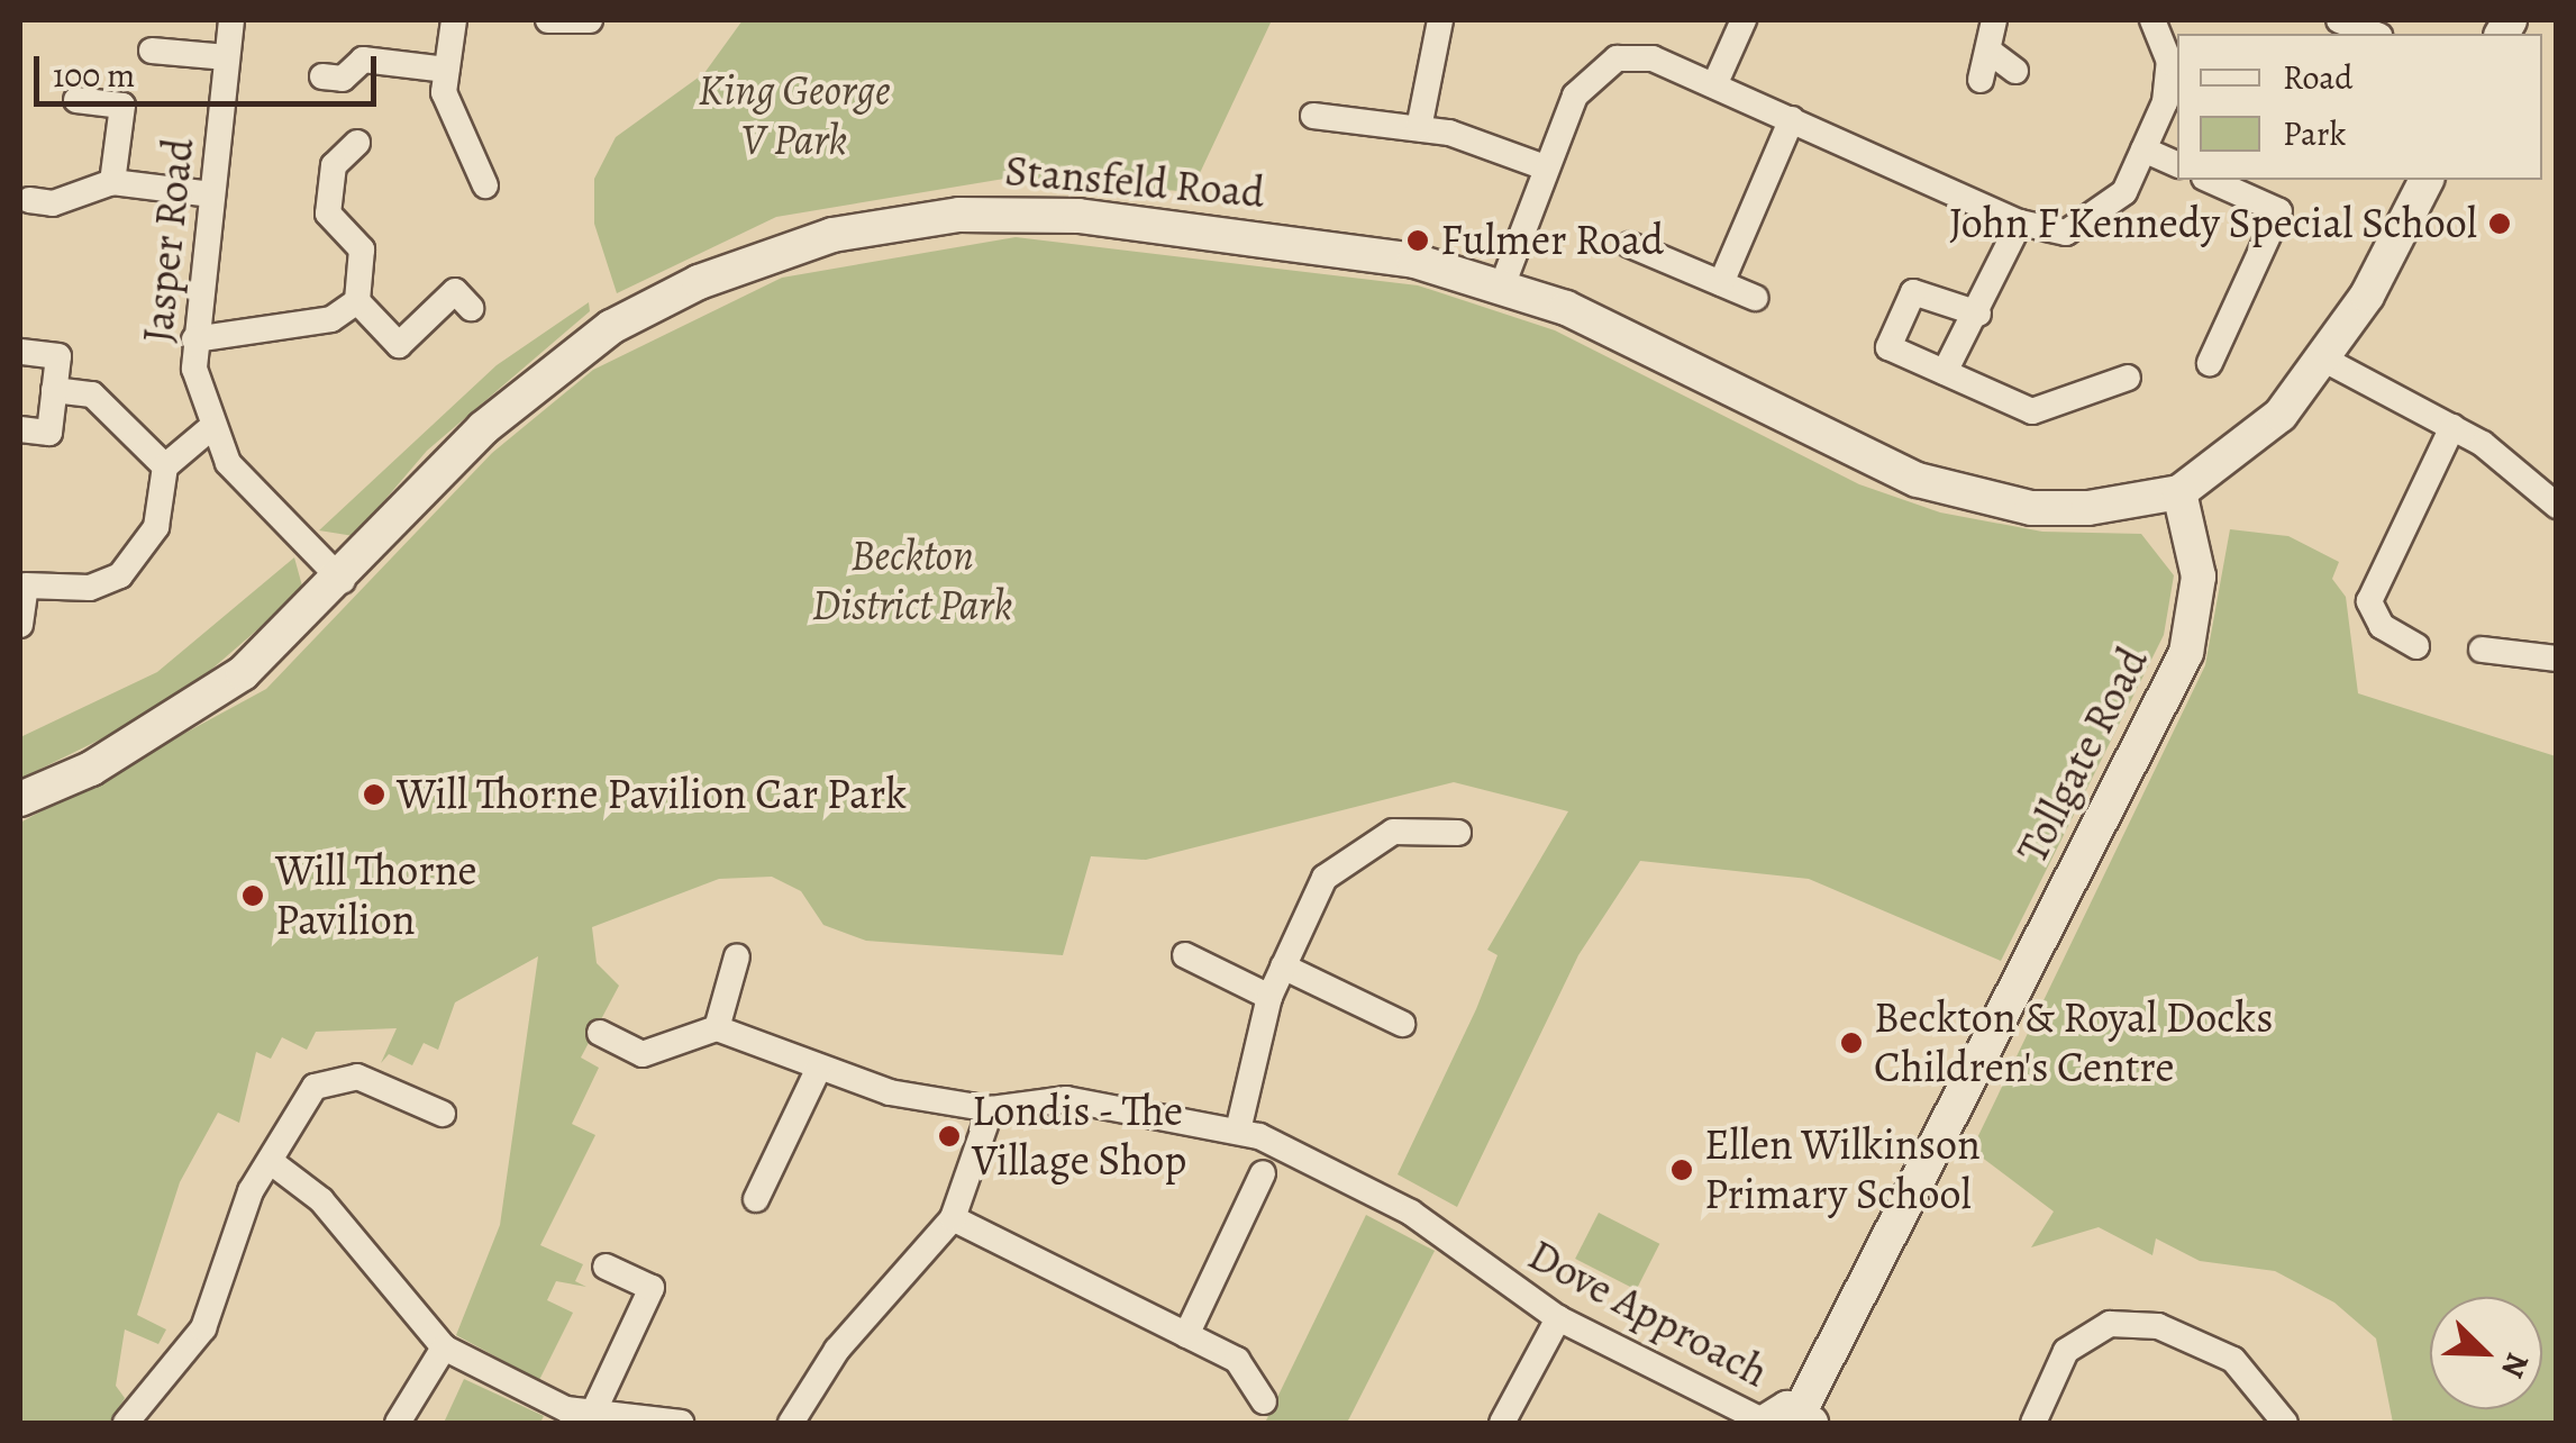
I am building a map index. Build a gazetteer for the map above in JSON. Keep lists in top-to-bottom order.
{
  "streets": {
    "street": [
      "Stansfeld Road",
      "Jasper Road",
      "Tollgate Road",
      "Dove Approach"
    ]
  },
  "crossings": [
    ["Stansfeld Road", "Jasper Road"],
    ["Stansfeld Road", "Tollgate Road"],
    ["Tollgate Road", "Dove Approach"]
  ],
  "parks": ["King George V Park", "Beckton District Park"],
  "places": [
    "John F Kennedy Special School",
    "Fulmer Road",
    "Will Thorne Pavilion Car Park",
    "Will Thorne Pavilion",
    "Beckton & Royal Docks Children's Centre",
    "Londis - The Village Shop",
    "Ellen Wilkinson Primary School"
  ],
  "legend": ["Road", "Park"],
  "scale_bar": "100 m",
  "north": "bottom right"
}
